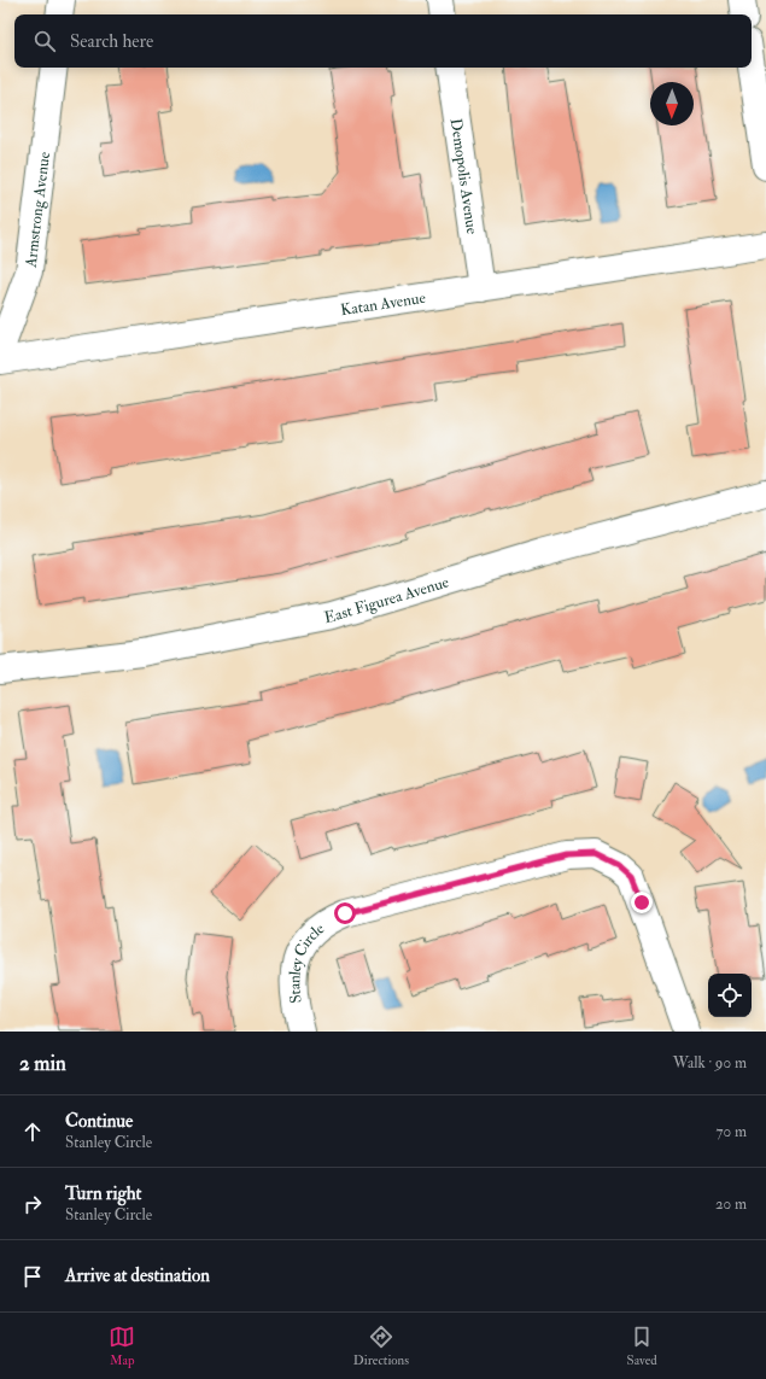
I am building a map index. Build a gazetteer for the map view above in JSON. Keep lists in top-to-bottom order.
{
  "streets": {
    "street": [
      "Demopolis Avenue",
      "Armstrong Avenue",
      "Katan Avenue",
      "East Figurea Avenue",
      "Stanley Circle"
    ]
  },
  "crossings": [
    ["Demopolis Avenue", "Katan Avenue"]
  ],
  "north": "bottom",
  "page": {
    "search": "Search here",
    "heading": ["2 min", "Walk · 90 m"],
    "list": [
      ["Continue", "Stanley Circle", "70 m"],
      ["Turn right", "Stanley Circle", "20 m"],
      "Arrive at destination"
    ],
    "nav": ["Map", "Directions", "Saved"]
  }
}
